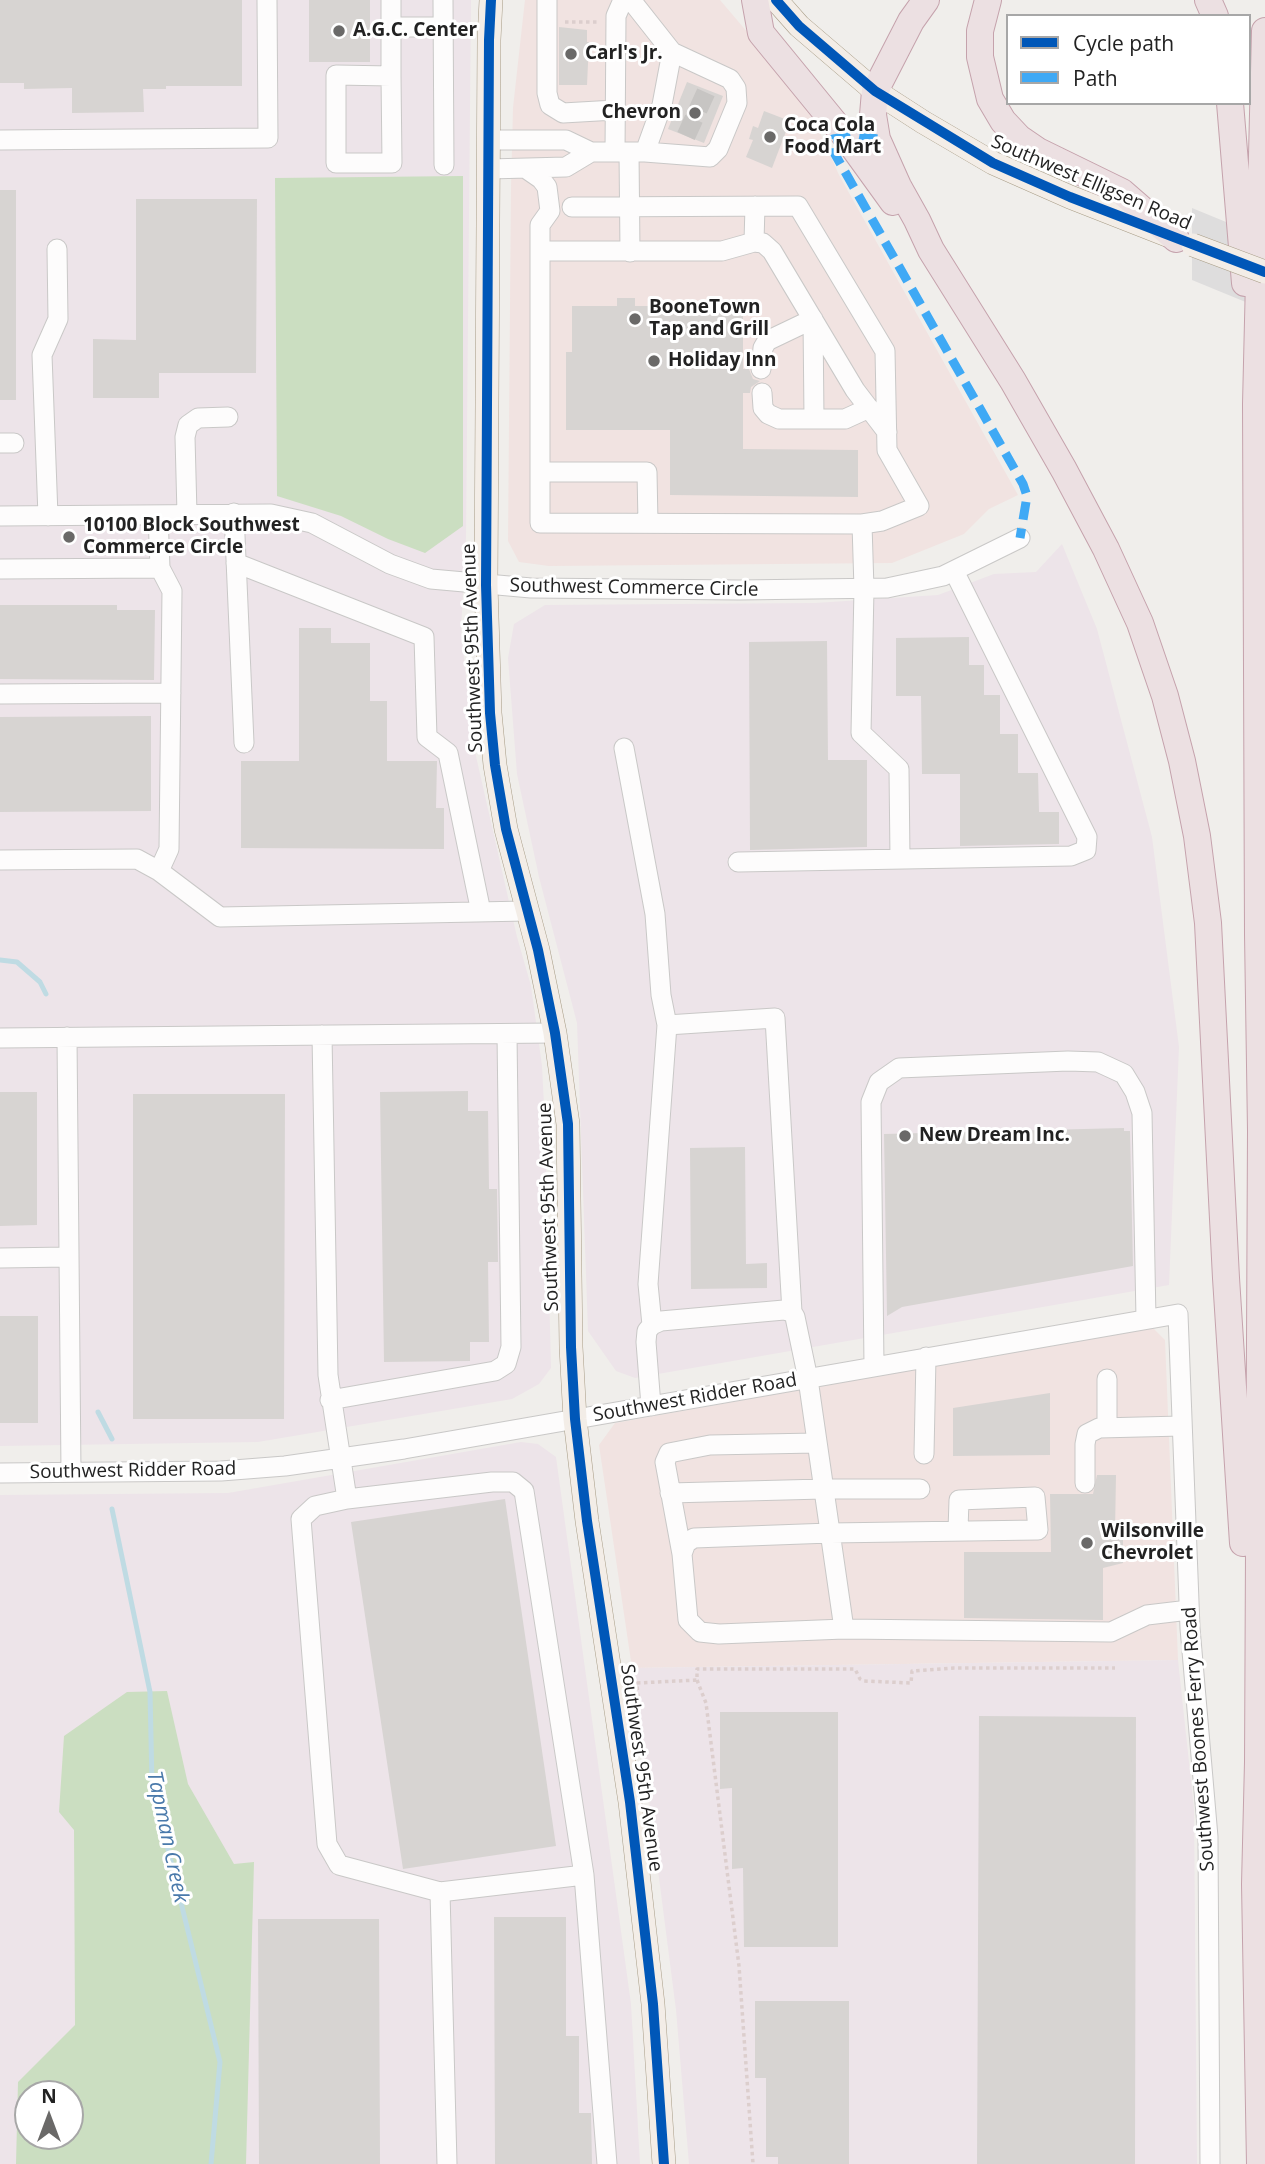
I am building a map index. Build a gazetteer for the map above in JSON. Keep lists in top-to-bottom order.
{
  "streets": {
    "main road": ["Southwest Elligsen Road", "Southwest 95th Avenue"],
    "street": ["Southwest Commerce Circle", "Southwest Ridder Road", "Southwest Boones Ferry Road"]
  },
  "crossings": [
    ["Southwest Commerce Circle", "Southwest 95th Avenue"],
    ["Southwest 95th Avenue", "Southwest Ridder Road"],
    ["Southwest Ridder Road", "Southwest Boones Ferry Road"]
  ],
  "water": ["Tapman Creek"],
  "places": [
    "A.G.C. Center",
    "Carl's Jr.",
    "Chevron",
    "Coca Cola Food Mart",
    "BooneTown Tap and Grill",
    "Holiday Inn",
    "10100 Block Southwest Commerce Circle",
    "New Dream Inc.",
    "Wilsonville Chevrolet"
  ],
  "legend": ["Cycle path", "Path"],
  "north": "top"
}
